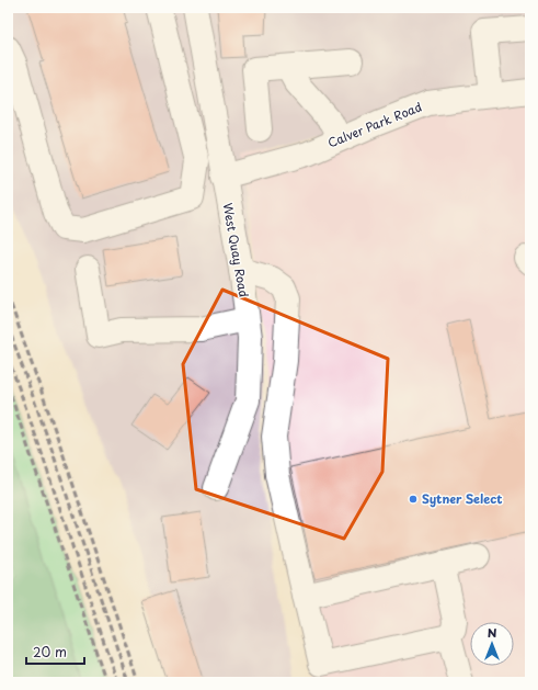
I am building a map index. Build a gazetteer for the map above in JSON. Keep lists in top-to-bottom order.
{
  "streets": {
    "street": ["Calver Park Road", "West Quay Road"]
  },
  "crossings": [
    ["Calver Park Road", "West Quay Road"]
  ],
  "places": ["Sytner Select"],
  "scale_bar": "20 m",
  "north": "top"
}
